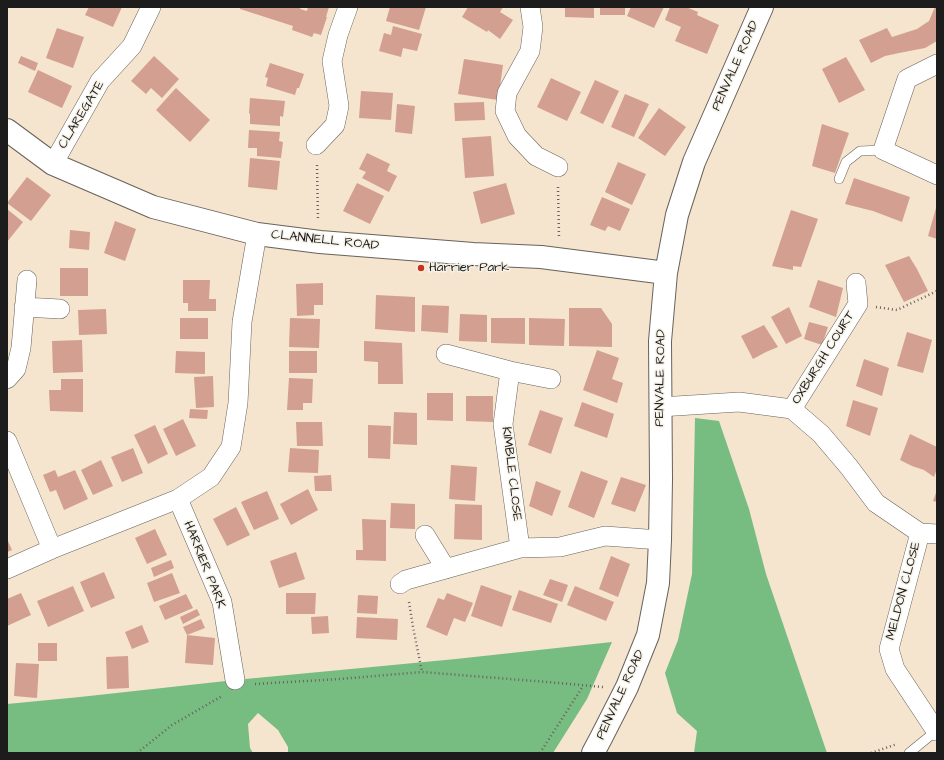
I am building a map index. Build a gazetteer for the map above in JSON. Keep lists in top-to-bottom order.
{
  "streets": {
    "street": [
      "PENVALE ROAD",
      "CLAREGATE",
      "CLANNELL ROAD",
      "OXBURGH COURT",
      "KIMBLE CLOSE",
      "HARRIER PARK",
      "MELDON CLOSE"
    ]
  },
  "crossings": [
    ["PENVALE ROAD", "CLANNELL ROAD"],
    ["CLAREGATE", "CLANNELL ROAD"]
  ],
  "places": ["Harrier Park"]
}
